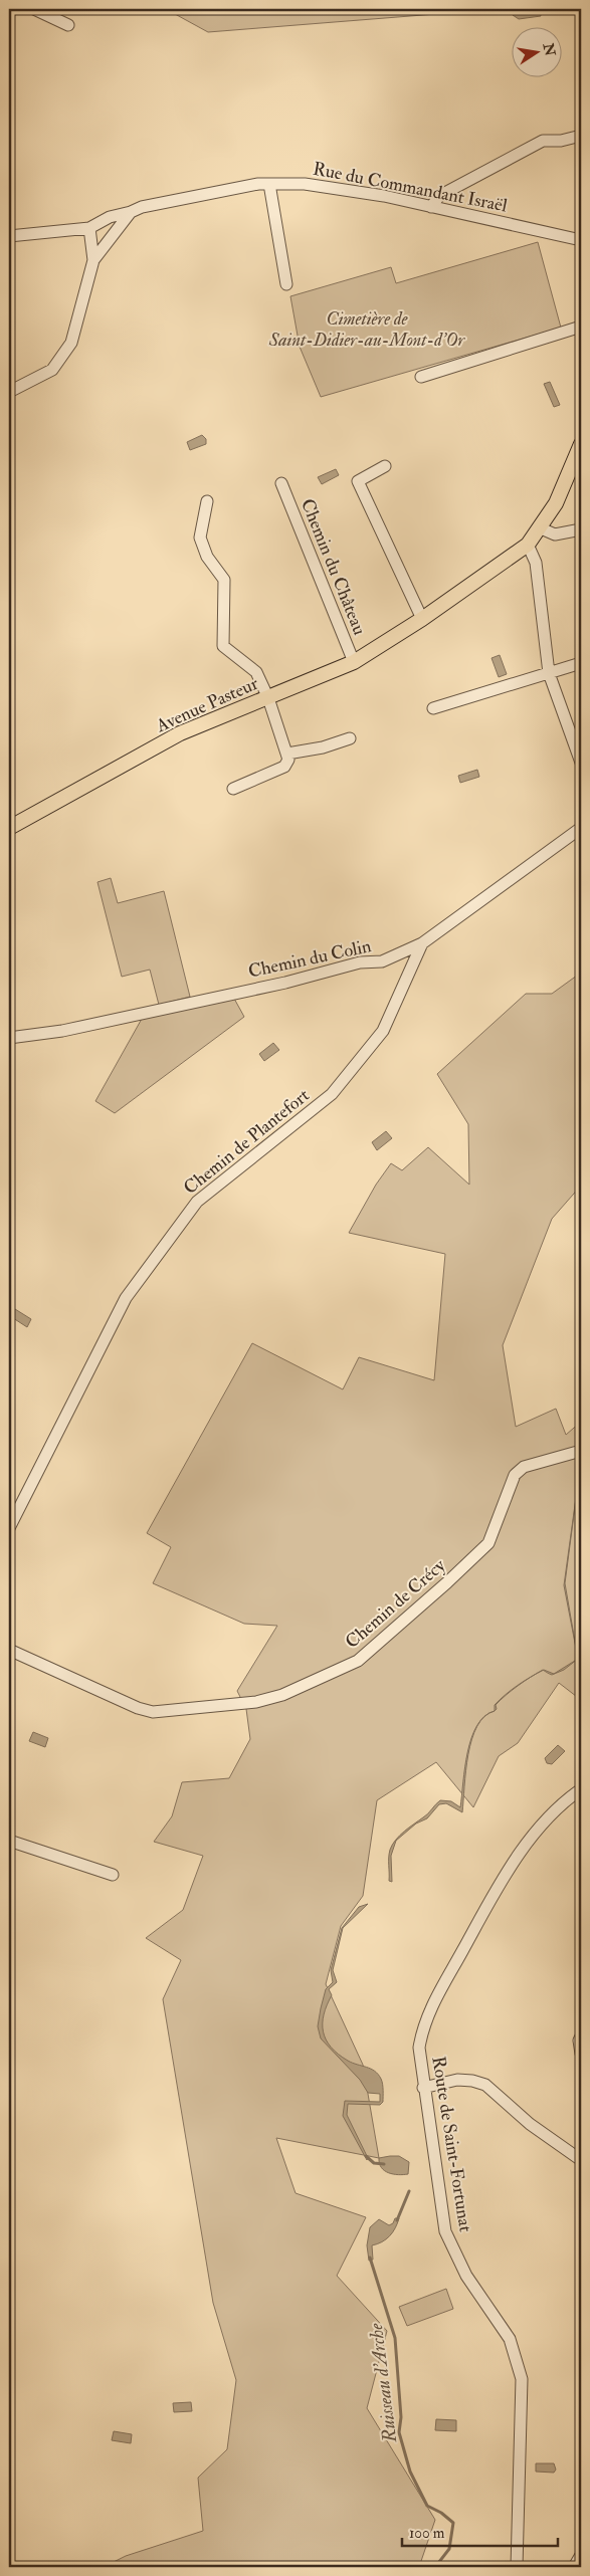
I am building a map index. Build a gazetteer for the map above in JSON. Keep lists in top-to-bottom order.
{
  "streets": {
    "main road": ["Avenue Pasteur"],
    "street": [
      "Rue du Commandant Israël",
      "Chemin du Château",
      "Chemin du Colin",
      "Chemin de Plantefort",
      "Chemin de Crécy",
      "Route de Saint-Fortunat"
    ]
  },
  "crossings": [
    ["Chemin du Château", "Avenue Pasteur"],
    ["Chemin du Colin", "Chemin de Plantefort"]
  ],
  "water": ["Ruisseau d'Arche"],
  "parks": ["Cimetière de Saint-Didier-au-Mont-d'Or"],
  "scale_bar": "100 m",
  "north": "right"
}
